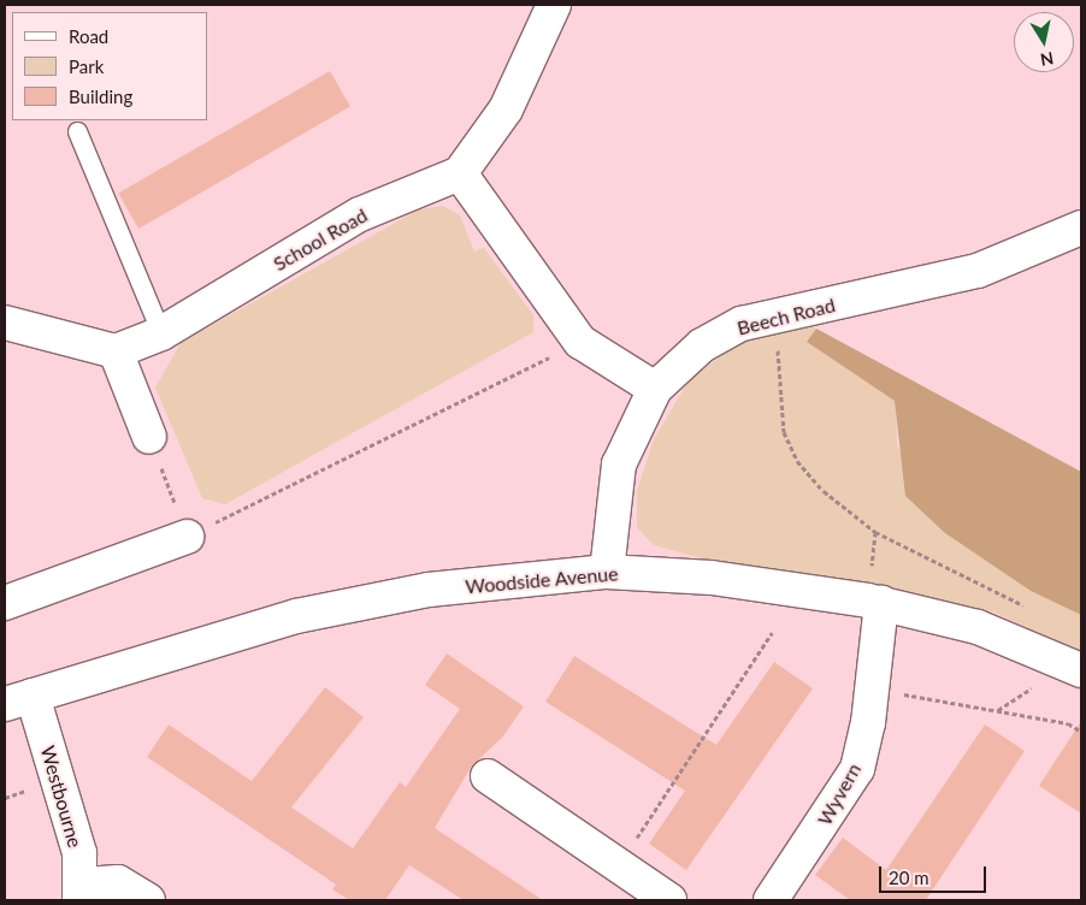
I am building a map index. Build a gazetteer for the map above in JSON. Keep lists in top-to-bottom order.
{
  "streets": {
    "street": [
      "School Road",
      "Beech Road",
      "Woodside Avenue",
      "Wyvern",
      "Westbourne"
    ]
  },
  "crossings": [
    ["Beech Road", "Woodside Avenue"],
    ["Woodside Avenue", "Wyvern"],
    ["Woodside Avenue", "Westbourne"]
  ],
  "legend": ["Road", "Park", "Building"],
  "scale_bar": "20 m",
  "north": "bottom"
}
